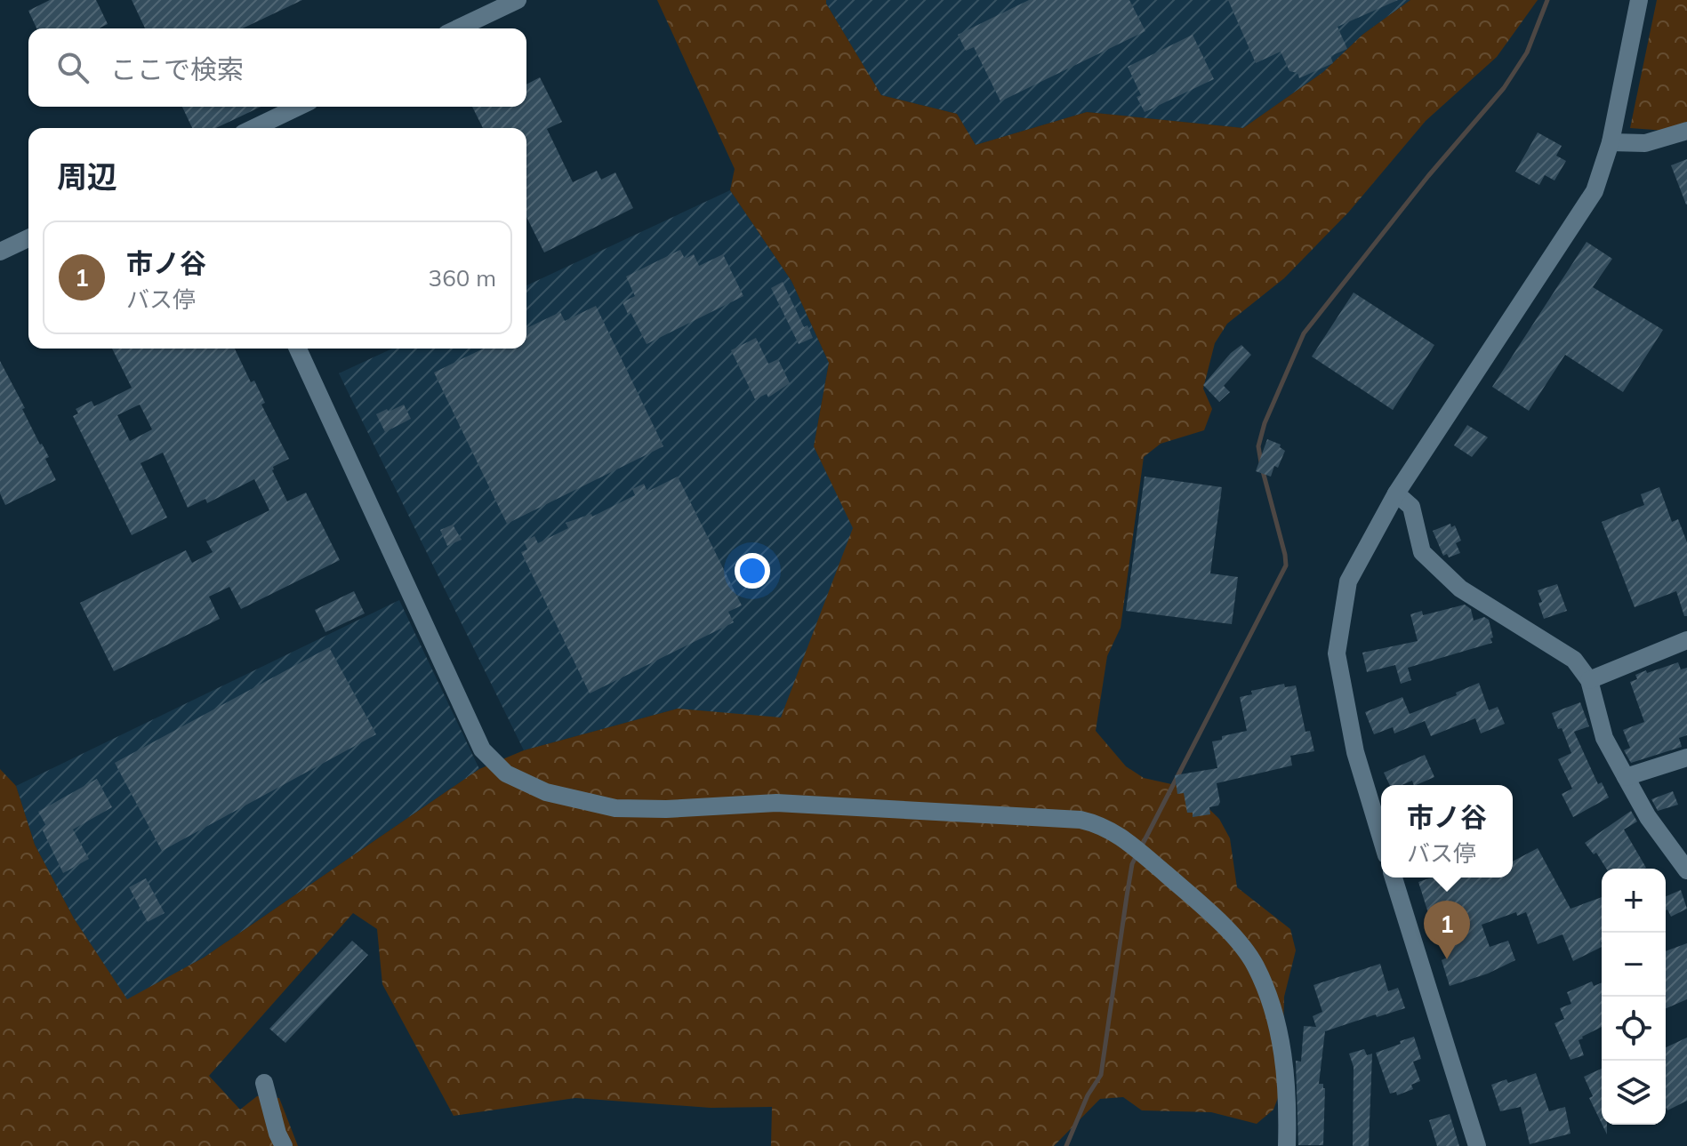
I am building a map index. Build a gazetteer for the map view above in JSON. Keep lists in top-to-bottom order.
{
  "page": {
    "search": "ここで検索",
    "heading": "周辺",
    "list": [
      {
        "mark": "1",
        "name": "市ノ谷",
        "note": "バス停",
        "value": "360 m"
      }
    ],
    "popup": ["市ノ谷", "バス停"],
    "map_buttons": ["+", "−"],
    "pins": "1"
  }
}
